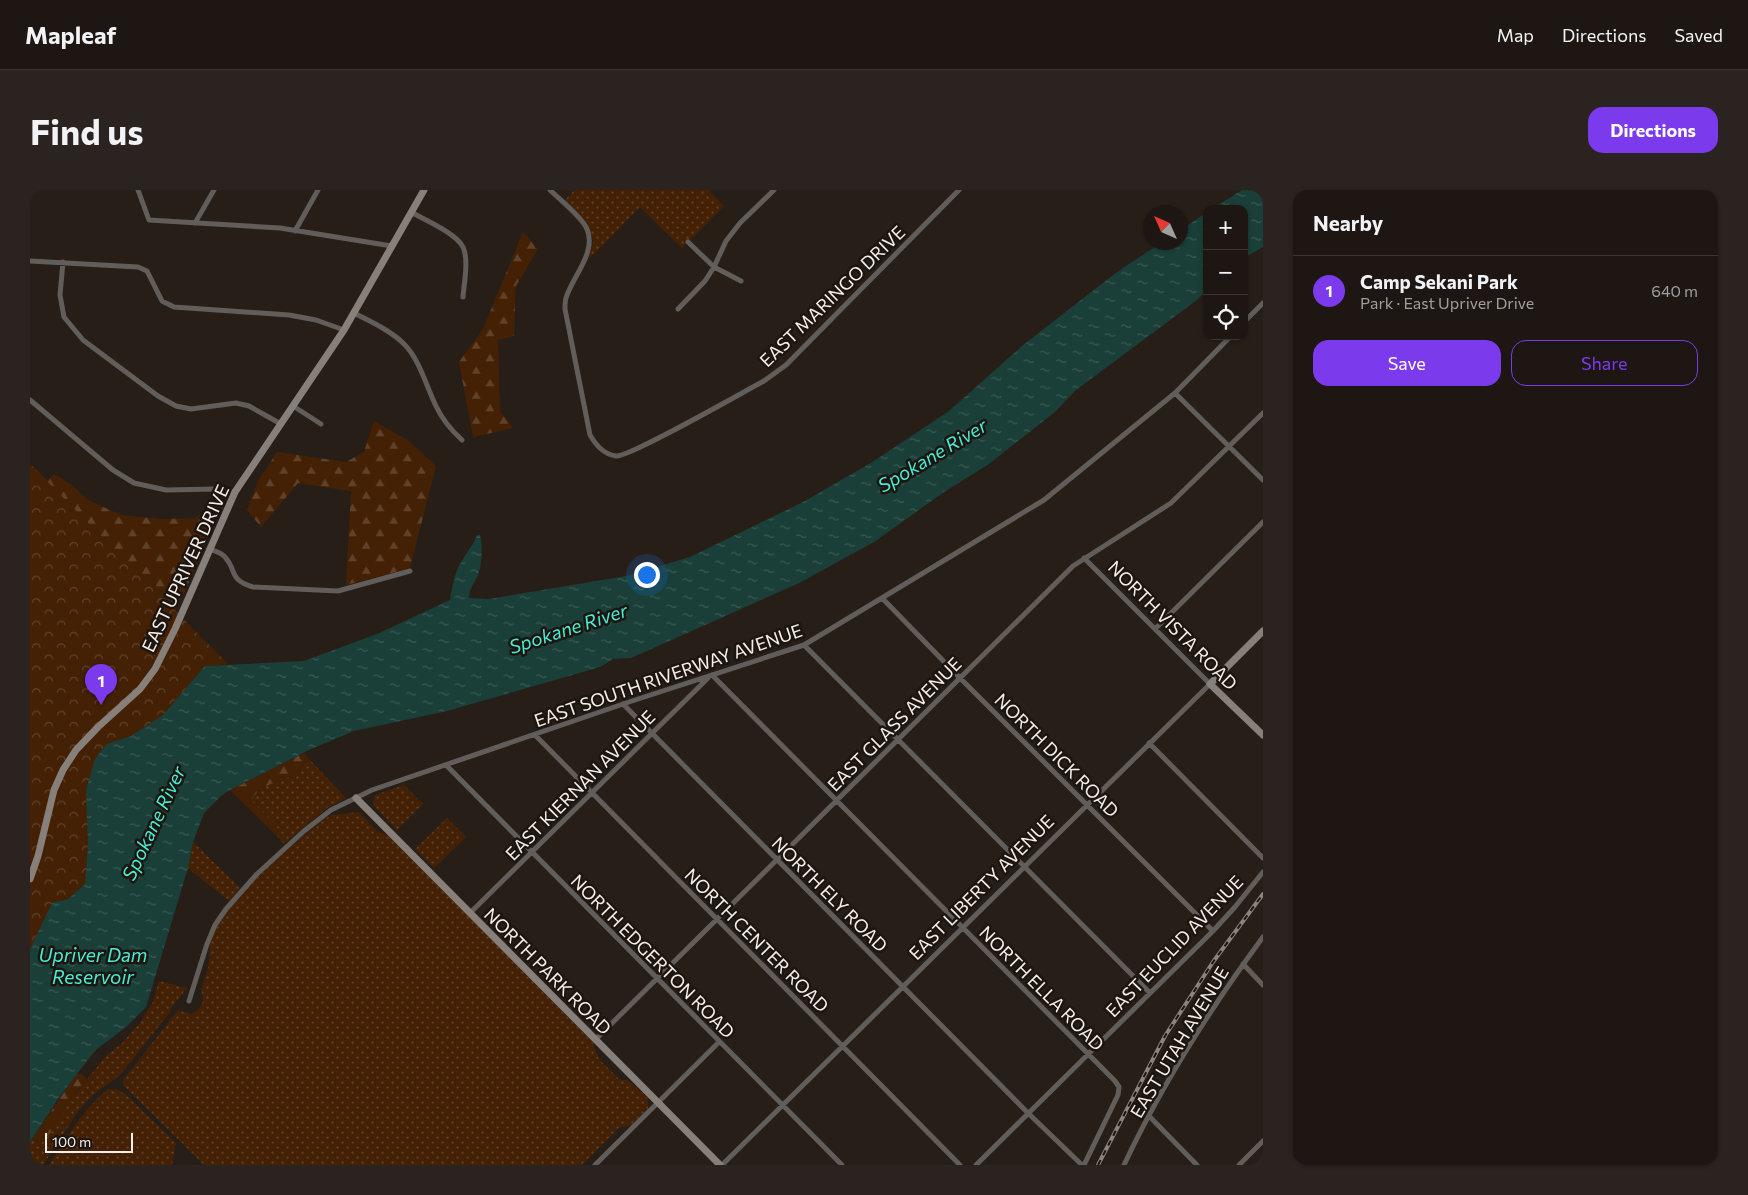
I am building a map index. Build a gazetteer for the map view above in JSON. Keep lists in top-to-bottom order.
{
  "streets": {
    "main road": [
      "EAST UPRIVER DRIVE",
      "NORTH VISTA ROAD",
      "EAST LIBERTY AVENUE",
      "NORTH PARK ROAD"
    ],
    "street": [
      "EAST MARINGO DRIVE",
      "EAST SOUTH RIVERWAY AVENUE",
      "EAST GLASS AVENUE",
      "NORTH DICK ROAD",
      "EAST KIERNAN AVENUE",
      "NORTH ELY ROAD",
      "NORTH CENTER ROAD",
      "EAST EUCLID AVENUE",
      "NORTH EDGERTON ROAD",
      "NORTH ELLA ROAD",
      "EAST UTAH AVENUE"
    ]
  },
  "crossings": [
    ["NORTH VISTA ROAD", "EAST GLASS AVENUE"],
    ["NORTH VISTA ROAD", "EAST LIBERTY AVENUE"],
    ["EAST SOUTH RIVERWAY AVENUE", "NORTH DICK ROAD"],
    ["EAST SOUTH RIVERWAY AVENUE", "EAST KIERNAN AVENUE"],
    ["EAST SOUTH RIVERWAY AVENUE", "NORTH ELY ROAD"],
    ["EAST SOUTH RIVERWAY AVENUE", "NORTH CENTER ROAD"],
    ["EAST SOUTH RIVERWAY AVENUE", "NORTH EDGERTON ROAD"],
    ["EAST SOUTH RIVERWAY AVENUE", "NORTH PARK ROAD"],
    ["EAST SOUTH RIVERWAY AVENUE", "NORTH ELLA ROAD"],
    ["EAST GLASS AVENUE", "NORTH DICK ROAD"],
    ["EAST GLASS AVENUE", "NORTH ELY ROAD"],
    ["EAST GLASS AVENUE", "NORTH CENTER ROAD"],
    ["EAST GLASS AVENUE", "NORTH EDGERTON ROAD"],
    ["EAST GLASS AVENUE", "NORTH PARK ROAD"],
    ["EAST GLASS AVENUE", "NORTH ELLA ROAD"],
    ["NORTH DICK ROAD", "EAST LIBERTY AVENUE"],
    ["NORTH DICK ROAD", "EAST EUCLID AVENUE"],
    ["EAST KIERNAN AVENUE", "NORTH ELY ROAD"],
    ["EAST KIERNAN AVENUE", "NORTH CENTER ROAD"],
    ["EAST KIERNAN AVENUE", "NORTH EDGERTON ROAD"],
    ["EAST KIERNAN AVENUE", "NORTH PARK ROAD"],
    ["EAST KIERNAN AVENUE", "NORTH ELLA ROAD"],
    ["EAST LIBERTY AVENUE", "NORTH ELY ROAD"],
    ["EAST LIBERTY AVENUE", "NORTH CENTER ROAD"],
    ["EAST LIBERTY AVENUE", "NORTH EDGERTON ROAD"],
    ["EAST LIBERTY AVENUE", "NORTH PARK ROAD"],
    ["EAST LIBERTY AVENUE", "NORTH ELLA ROAD"],
    ["NORTH ELY ROAD", "EAST EUCLID AVENUE"],
    ["NORTH ELY ROAD", "NORTH ELLA ROAD"],
    ["EAST EUCLID AVENUE", "NORTH ELLA ROAD"]
  ],
  "water": ["Spokane River", "Upriver Dam Reservoir"],
  "scale_bar": "100 m",
  "north": "top left",
  "page": {
    "header": "Mapleaf",
    "nav": ["Map", "Directions", "Saved"],
    "buttons": [
      "Directions",
      ["Save", "Share"]
    ],
    "title": "Find us",
    "heading": "Nearby",
    "map_buttons": ["+", "−"],
    "list": [
      {
        "mark": "1",
        "name": "Camp Sekani Park",
        "note": "Park · East Upriver Drive",
        "value": "640 m"
      }
    ],
    "pins": "1",
    "scale": "100 m"
  }
}
